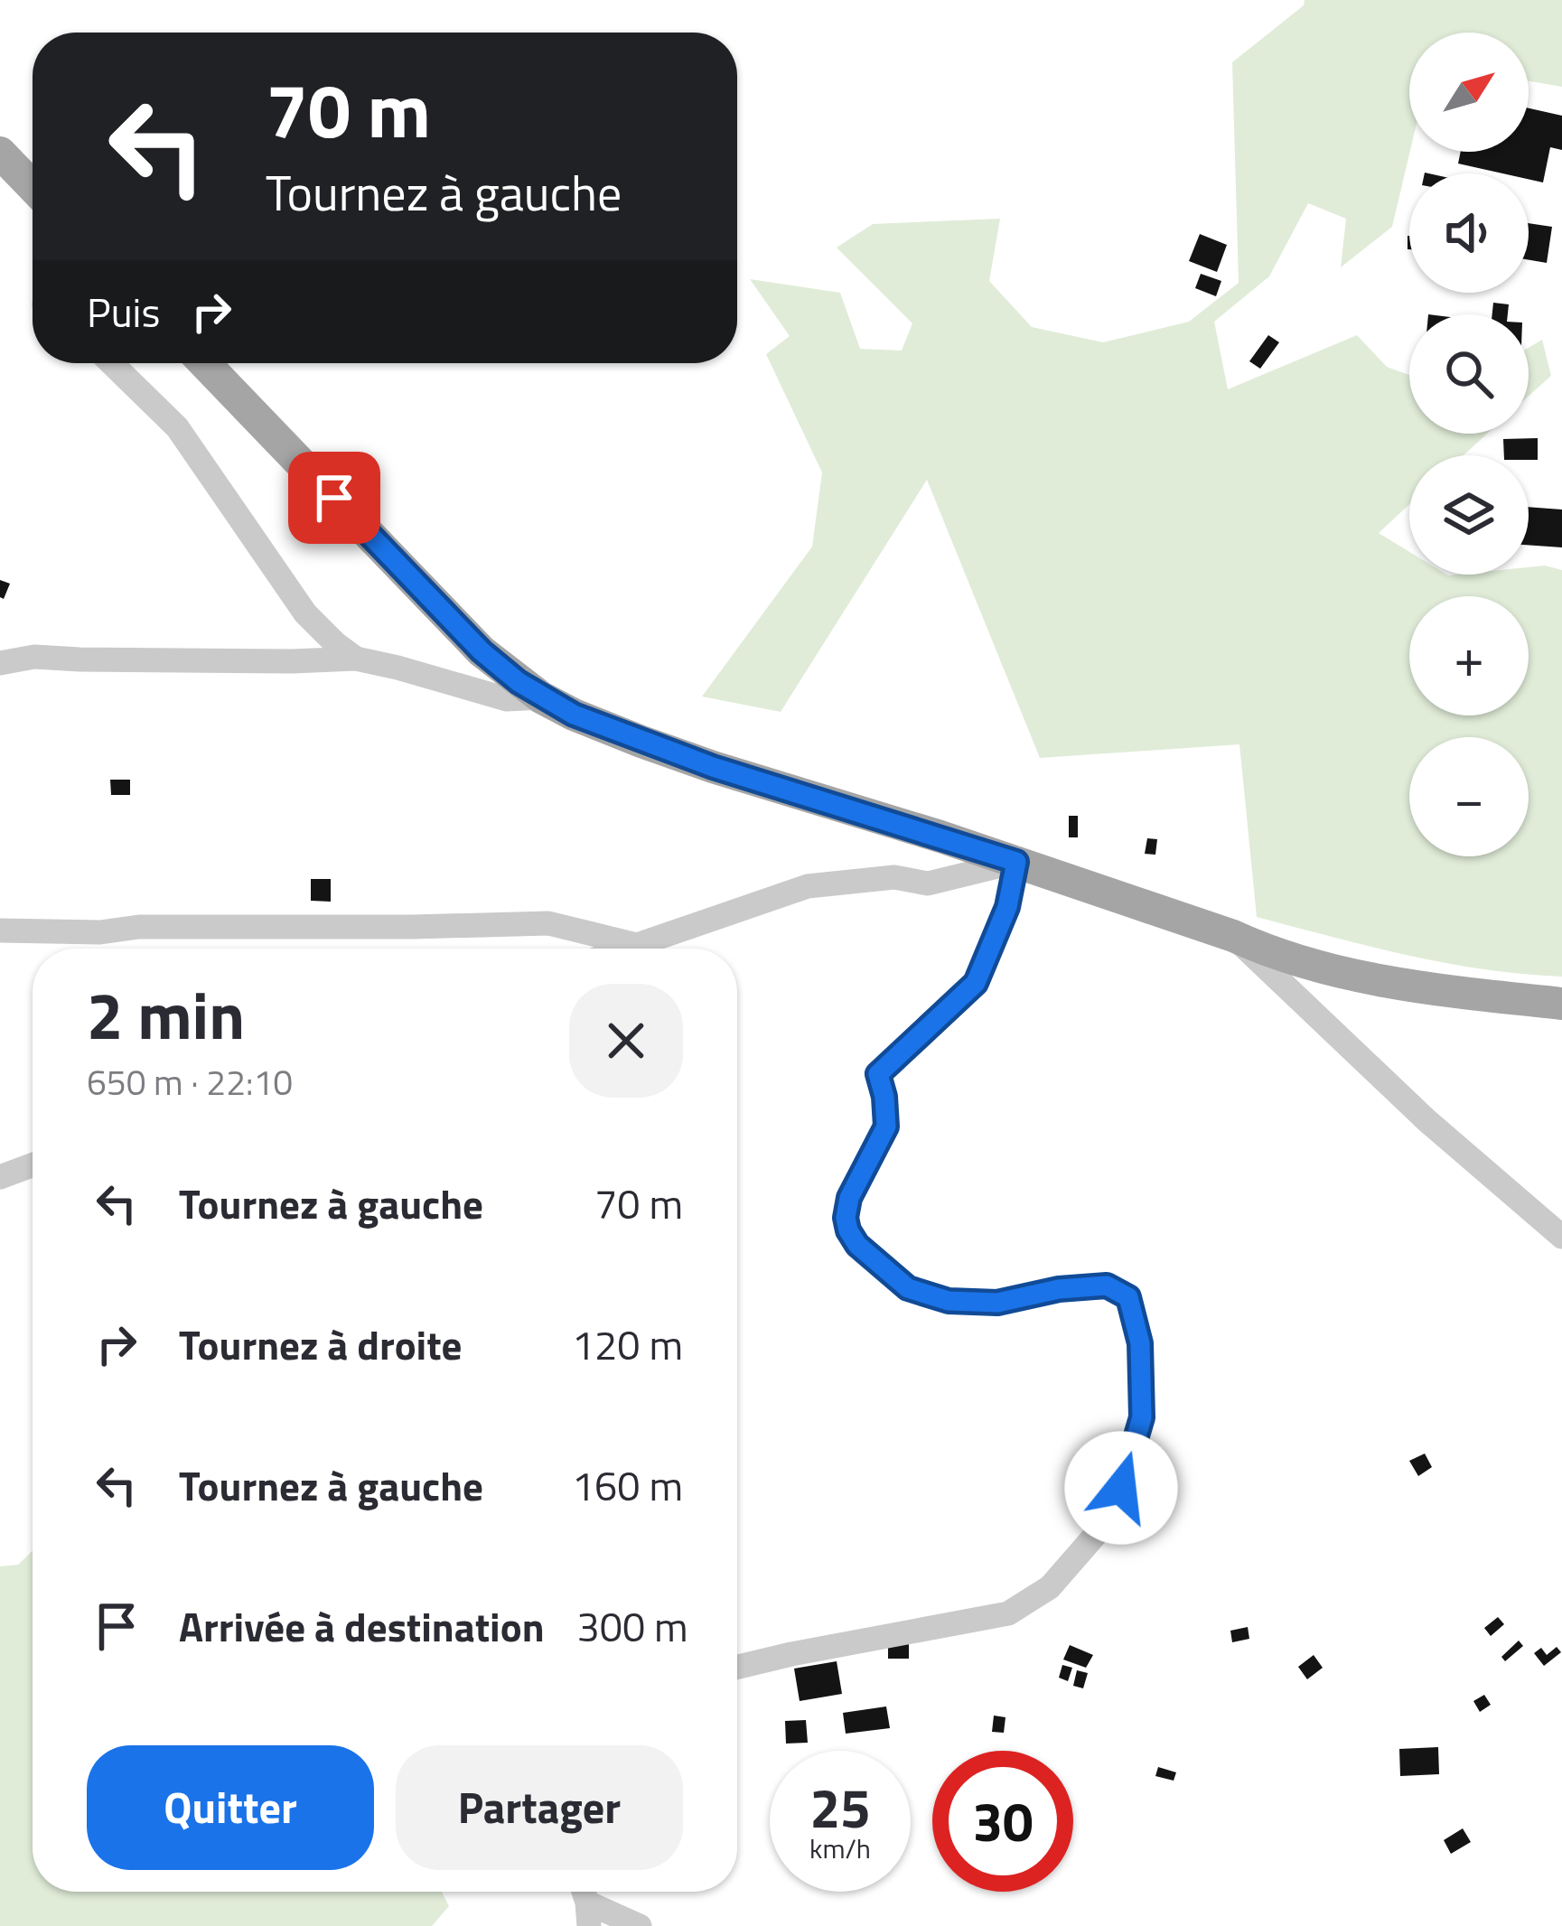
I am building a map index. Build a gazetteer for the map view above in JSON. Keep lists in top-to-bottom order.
{
  "north": "top right",
  "page": {
    "map_buttons": ["+", "−"],
    "turn": ["70 m", "Tournez à gauche"],
    "then": "Puis",
    "heading": ["2 min", "650 m · 22:10"],
    "list": [
      {
        "name": "Tournez à gauche",
        "value": "70 m"
      },
      {
        "name": "Tournez à droite",
        "value": "120 m"
      },
      {
        "name": "Tournez à gauche",
        "value": "160 m"
      },
      {
        "name": "Arrivée à destination",
        "value": "300 m"
      }
    ],
    "buttons": ["Quitter", "Partager"],
    "speed": "25 km/h",
    "limit": "30"
  }
}
